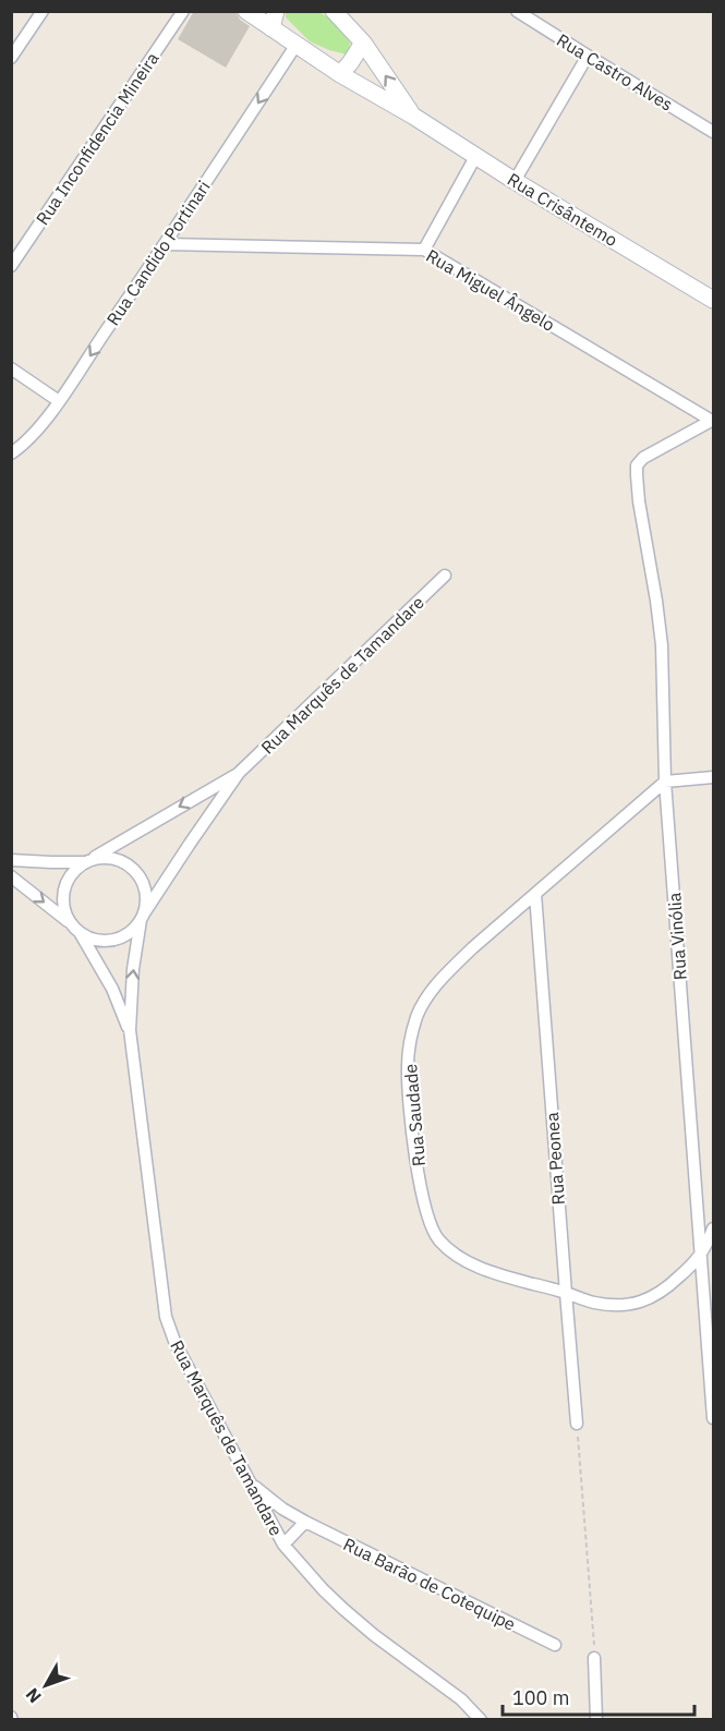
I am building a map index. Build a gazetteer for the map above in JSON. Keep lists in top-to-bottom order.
{
  "streets": {
    "main road": ["Rua Crisântemo"],
    "street": [
      "Rua Castro Alves",
      "Rua Inconfidencia Mineira",
      "Rua Candido Portinari",
      "Rua Miguel Ângelo",
      "Rua Marquês de Tamandare",
      "Rua Vinólia",
      "Rua Saudade",
      "Rua Peonea",
      "Rua Barão de Cotequipe"
    ]
  },
  "crossings": [
    ["Rua Crisântemo", "Rua Candido Portinari"],
    ["Rua Candido Portinari", "Rua Miguel Ângelo"],
    ["Rua Miguel Ângelo", "Rua Vinólia"],
    ["Rua Marquês de Tamandare", "Rua Barão de Cotequipe"],
    ["Rua Vinólia", "Rua Saudade"],
    ["Rua Saudade", "Rua Peonea"]
  ],
  "one_way": ["Rua Candido Portinari"],
  "scale_bar": "100 m",
  "north": "bottom left"
}
